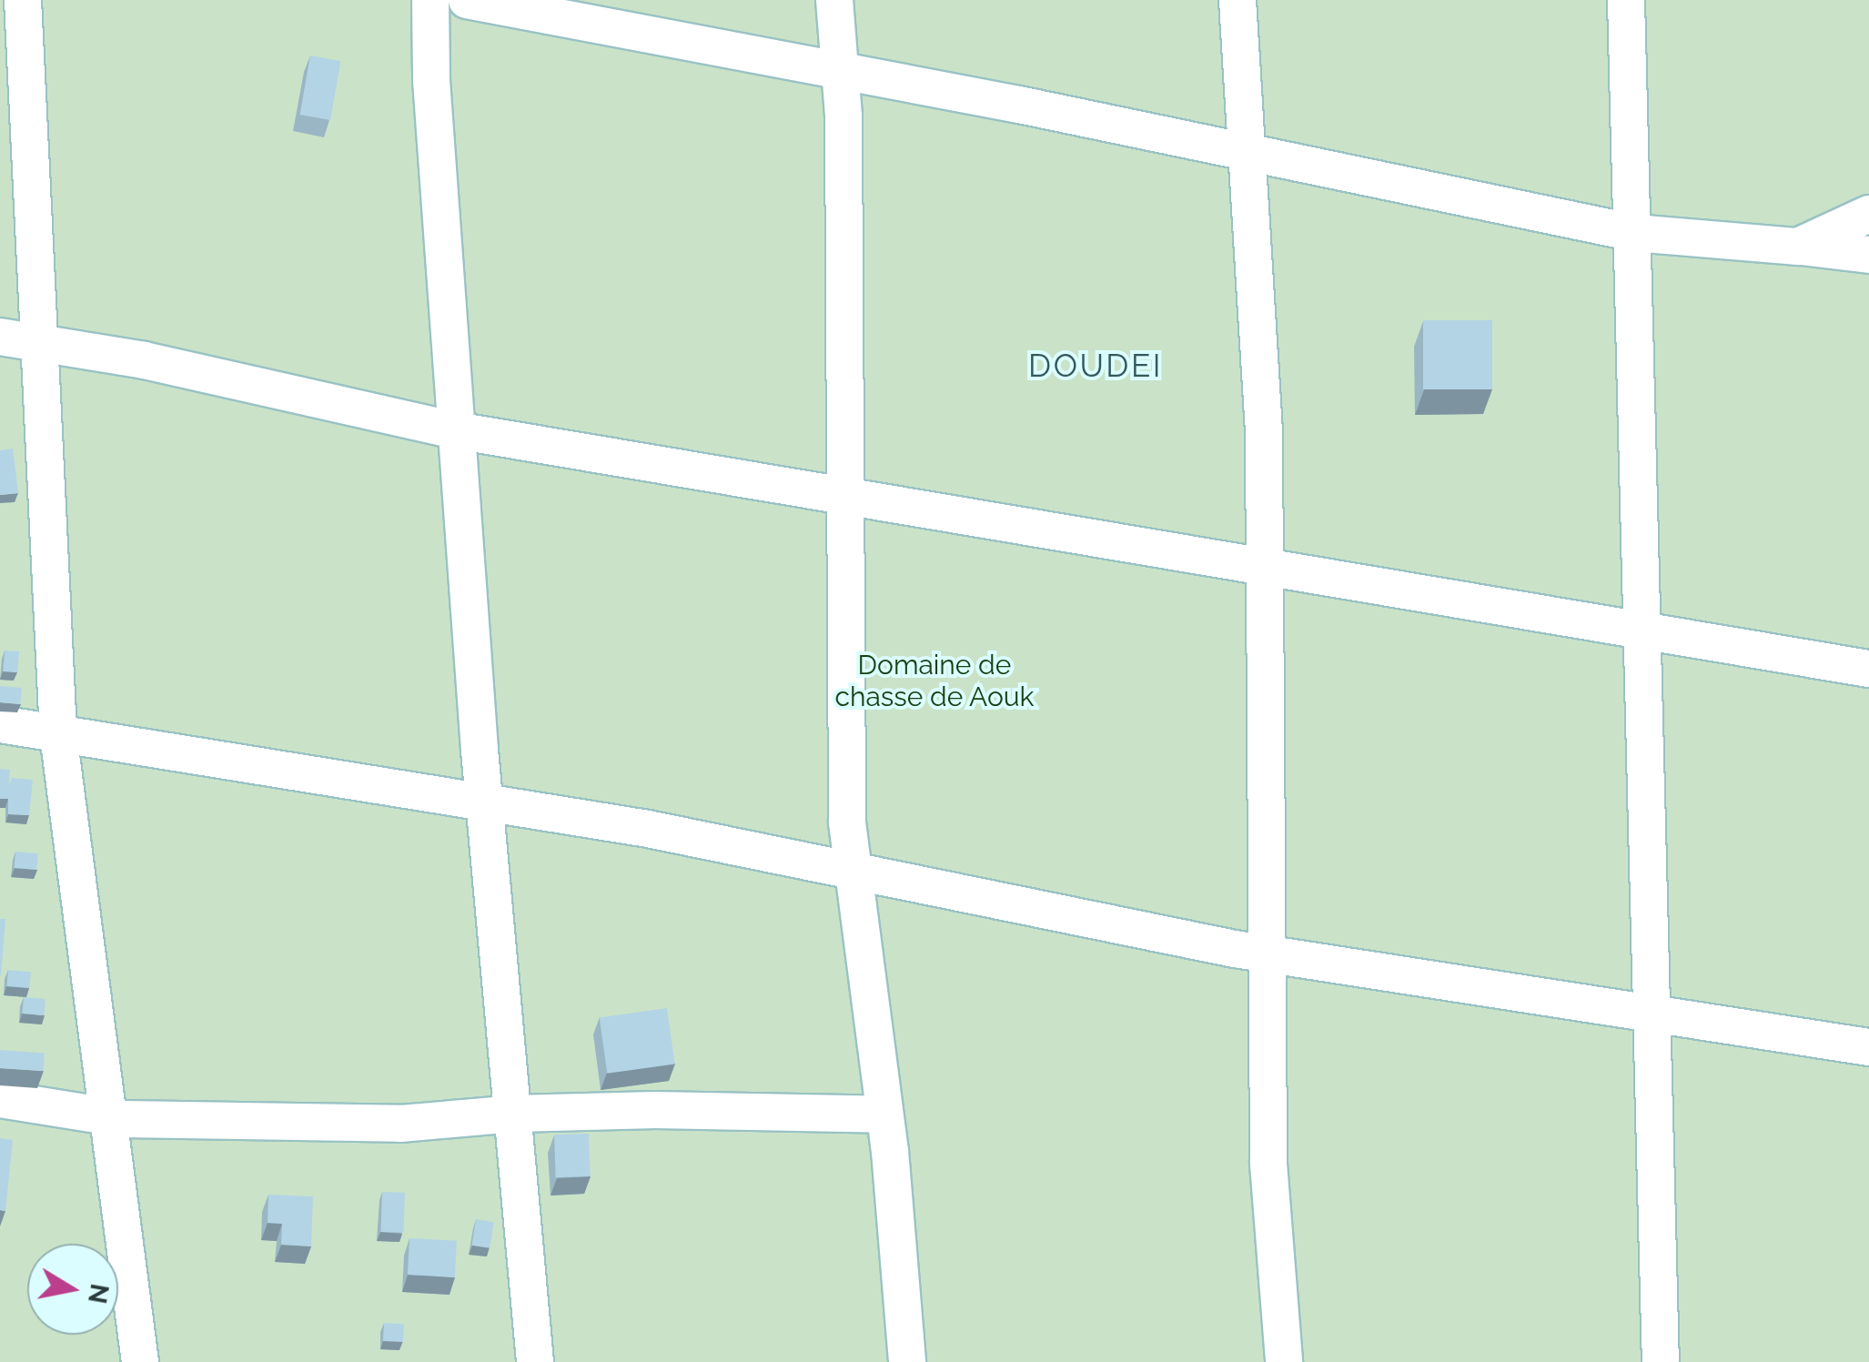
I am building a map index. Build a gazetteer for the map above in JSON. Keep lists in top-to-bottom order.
{
  "districts": ["DOUDEI"],
  "parks": ["Domaine de chasse de Aouk"],
  "north": "right"
}
